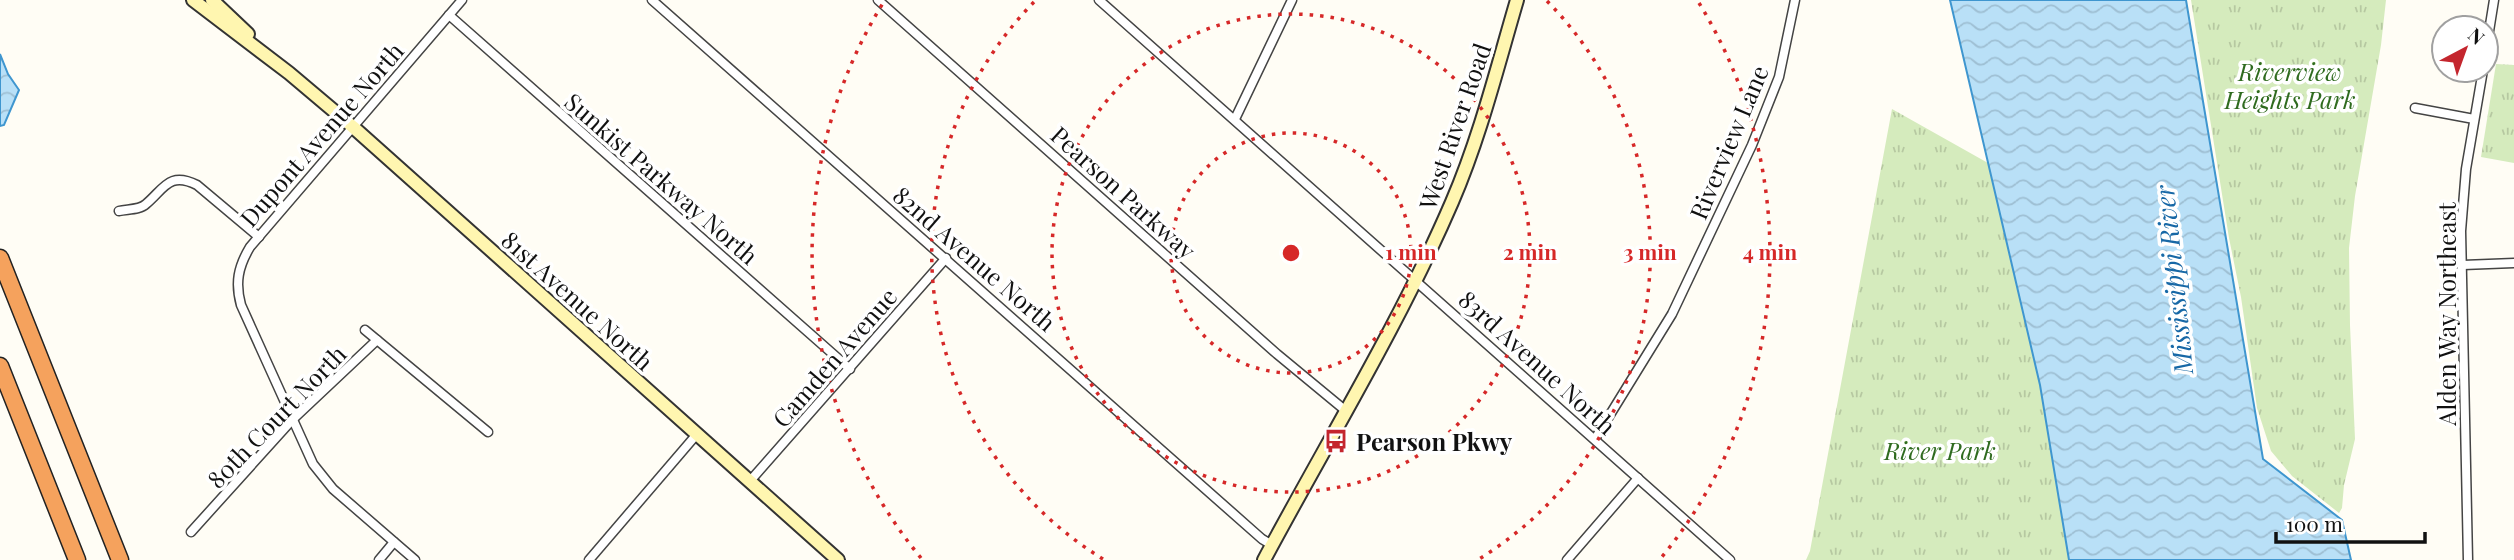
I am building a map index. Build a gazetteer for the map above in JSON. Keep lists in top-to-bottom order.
{
  "streets": {
    "street": [
      "West River Road",
      "Dupont Avenue North",
      "Riverview Lane",
      "Sunkist Parkway North",
      "Pearson Parkway",
      "82nd Avenue North",
      "81st Avenue North",
      "Alden Way Northeast",
      "Camden Avenue",
      "83rd Avenue North",
      "80th Court North"
    ]
  },
  "crossings": [
    ["West River Road", "Pearson Parkway"],
    ["West River Road", "82nd Avenue North"],
    ["West River Road", "83rd Avenue North"],
    ["Dupont Avenue North", "Sunkist Parkway North"],
    ["Dupont Avenue North", "81st Avenue North"],
    ["Dupont Avenue North", "80th Court North"],
    ["Riverview Lane", "83rd Avenue North"],
    ["Sunkist Parkway North", "Camden Avenue"],
    ["82nd Avenue North", "Camden Avenue"],
    ["81st Avenue North", "Camden Avenue"]
  ],
  "water": ["Mississippi River"],
  "parks": ["Riverview Heights Park", "River Park"],
  "places": {
    "bus stop": ["Pearson Pkwy"]
  },
  "scale_bar": "100 m",
  "north": "top right",
  "rings": [
    "1 min",
    "2 min",
    "3 min",
    "4 min"
  ]
}
